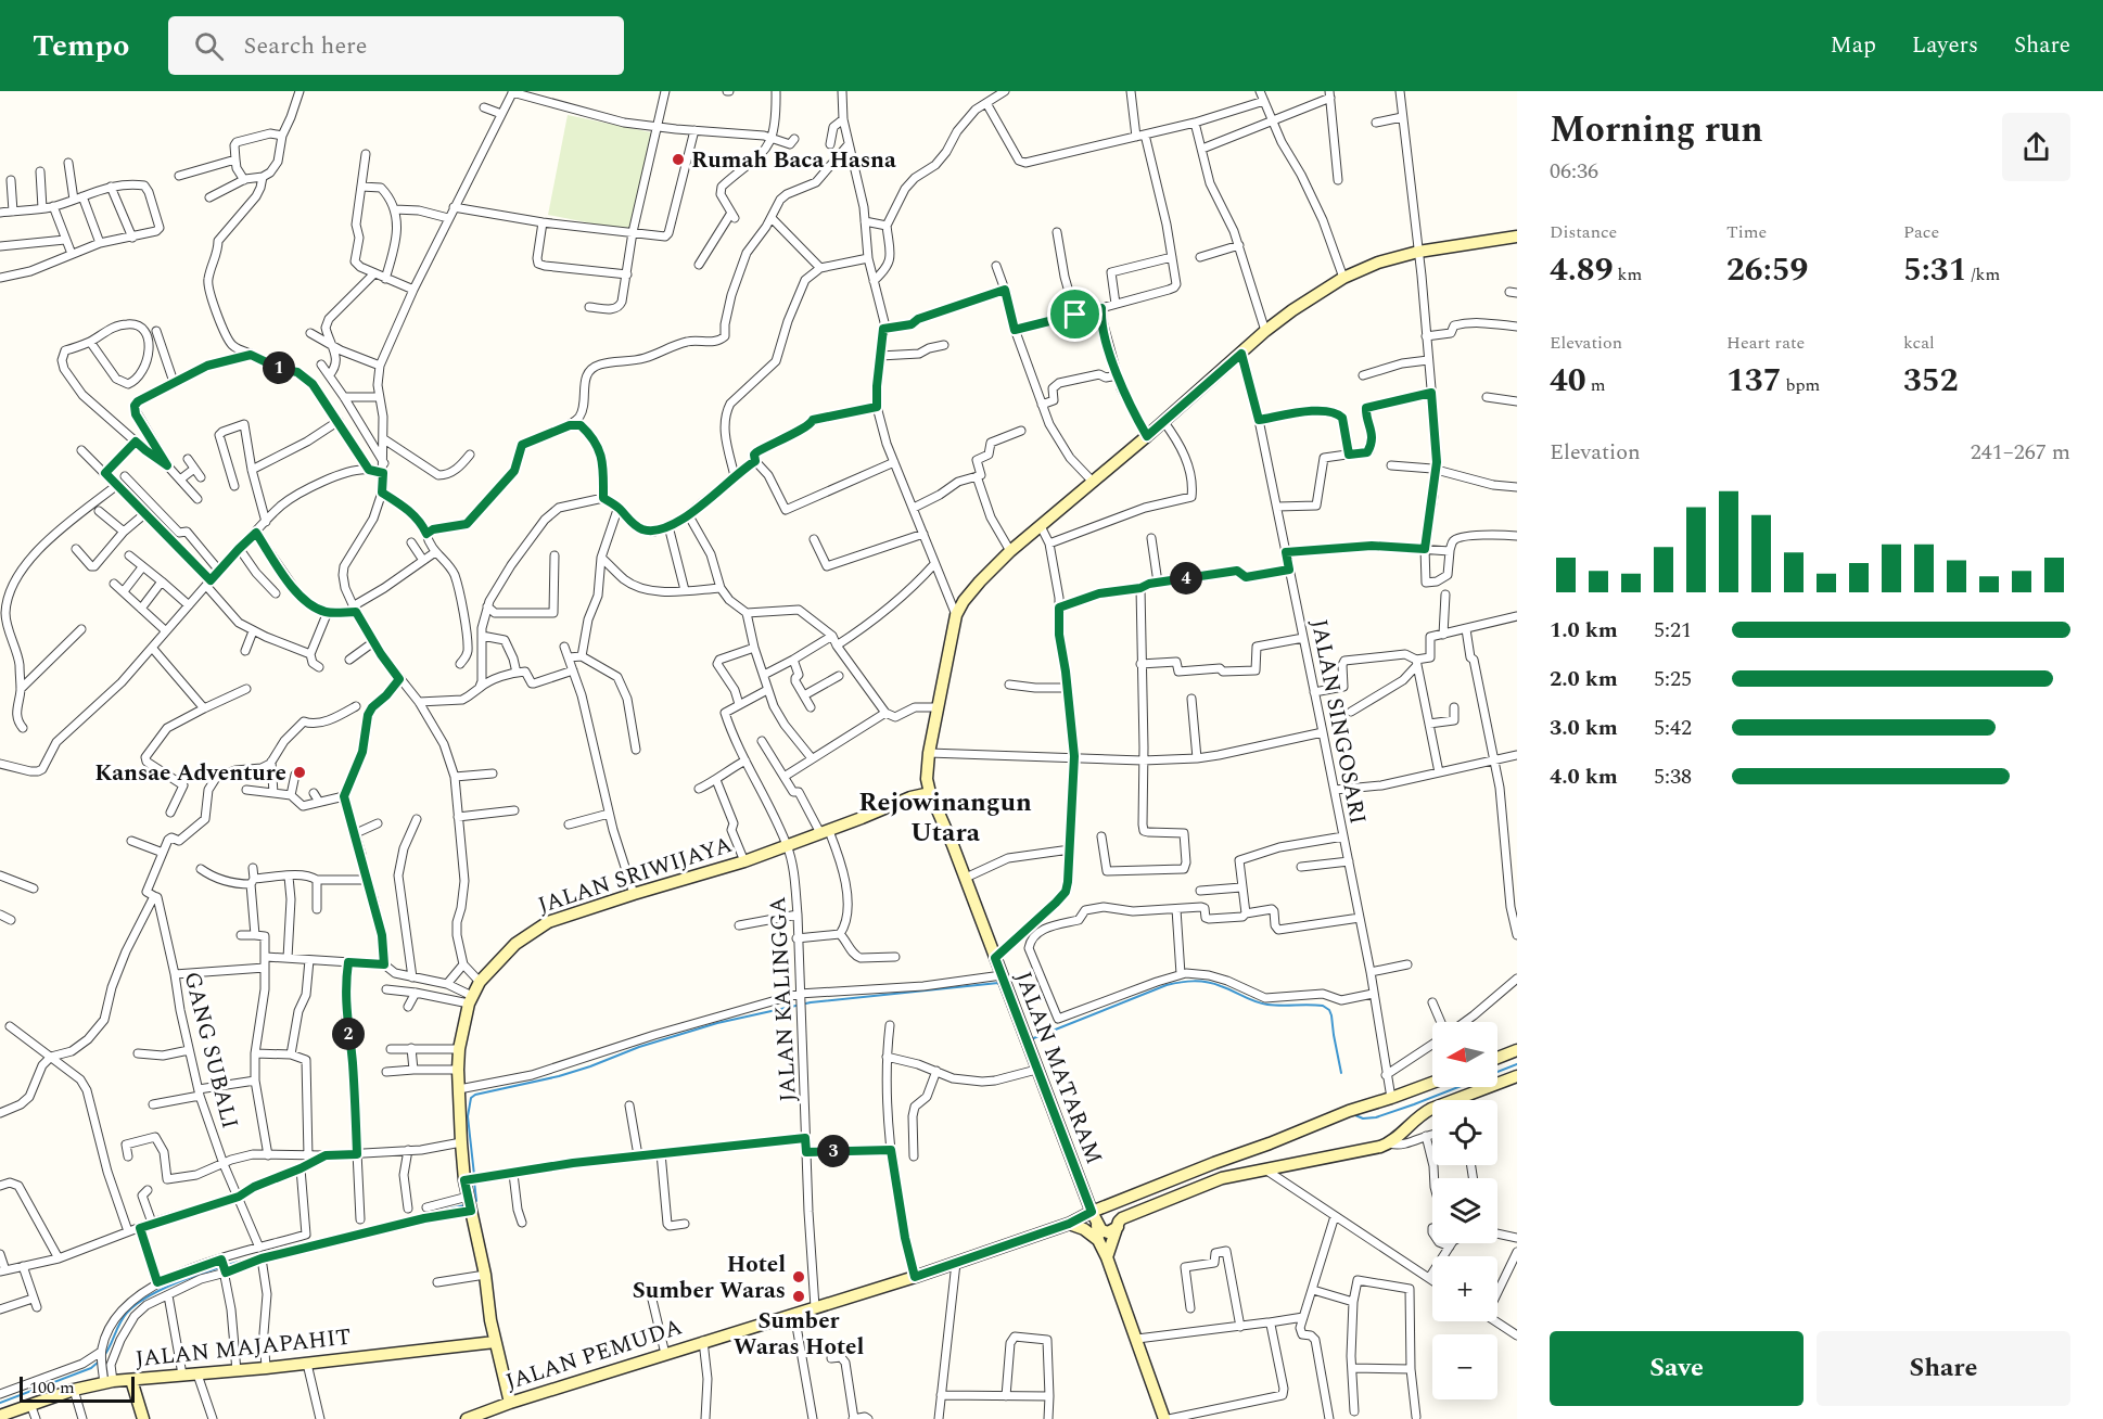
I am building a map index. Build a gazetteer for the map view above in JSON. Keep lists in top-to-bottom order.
{
  "streets": {
    "main road": [
      "JALAN SRIWIJAYA",
      "JALAN MATARAM",
      "JALAN MAJAPAHIT",
      "JALAN PEMUDA"
    ],
    "street": ["JALAN SINGOSARI", "JALAN KALINGGA", "GANG SUBALI"]
  },
  "crossings": [
    ["JALAN SINGOSARI", "JALAN PEMUDA"],
    ["JALAN SRIWIJAYA", "JALAN KALINGGA"],
    ["JALAN SRIWIJAYA", "JALAN MATARAM"],
    ["JALAN SRIWIJAYA", "JALAN MAJAPAHIT"],
    ["JALAN SRIWIJAYA", "JALAN PEMUDA"],
    ["JALAN KALINGGA", "JALAN PEMUDA"],
    ["JALAN MATARAM", "JALAN PEMUDA"]
  ],
  "districts": ["Rejowinangun Utara"],
  "places": [
    "Rumah Baca Hasna",
    "Kansae Adventure",
    "Hotel Sumber Waras",
    "Sumber Waras Hotel"
  ],
  "scale_bar": "100 m",
  "north": "left",
  "page": {
    "header": "Tempo",
    "search": "Search here",
    "nav": ["Map", "Layers", "Share"],
    "heading": ["Morning run", "06:36"],
    "stats": [
      ["Distance", "4.89 km"],
      ["Time", "26:59"],
      ["Pace", "5:31 /km"],
      ["Elevation", "40 m"],
      ["Heart rate", "137 bpm"],
      ["kcal", "352"]
    ],
    "pins": [
      "1",
      "4",
      "2",
      "3"
    ],
    "chart": ["Elevation", "241–267 m"],
    "list": [
      {
        "name": "1.0 km",
        "note": "5:21"
      },
      {
        "name": "2.0 km",
        "note": "5:25"
      },
      {
        "name": "3.0 km",
        "note": "5:42"
      },
      {
        "name": "4.0 km",
        "note": "5:38"
      }
    ],
    "map_buttons": ["+", "−"],
    "buttons": ["Save", "Share"],
    "scale": "100 m"
  }
}
